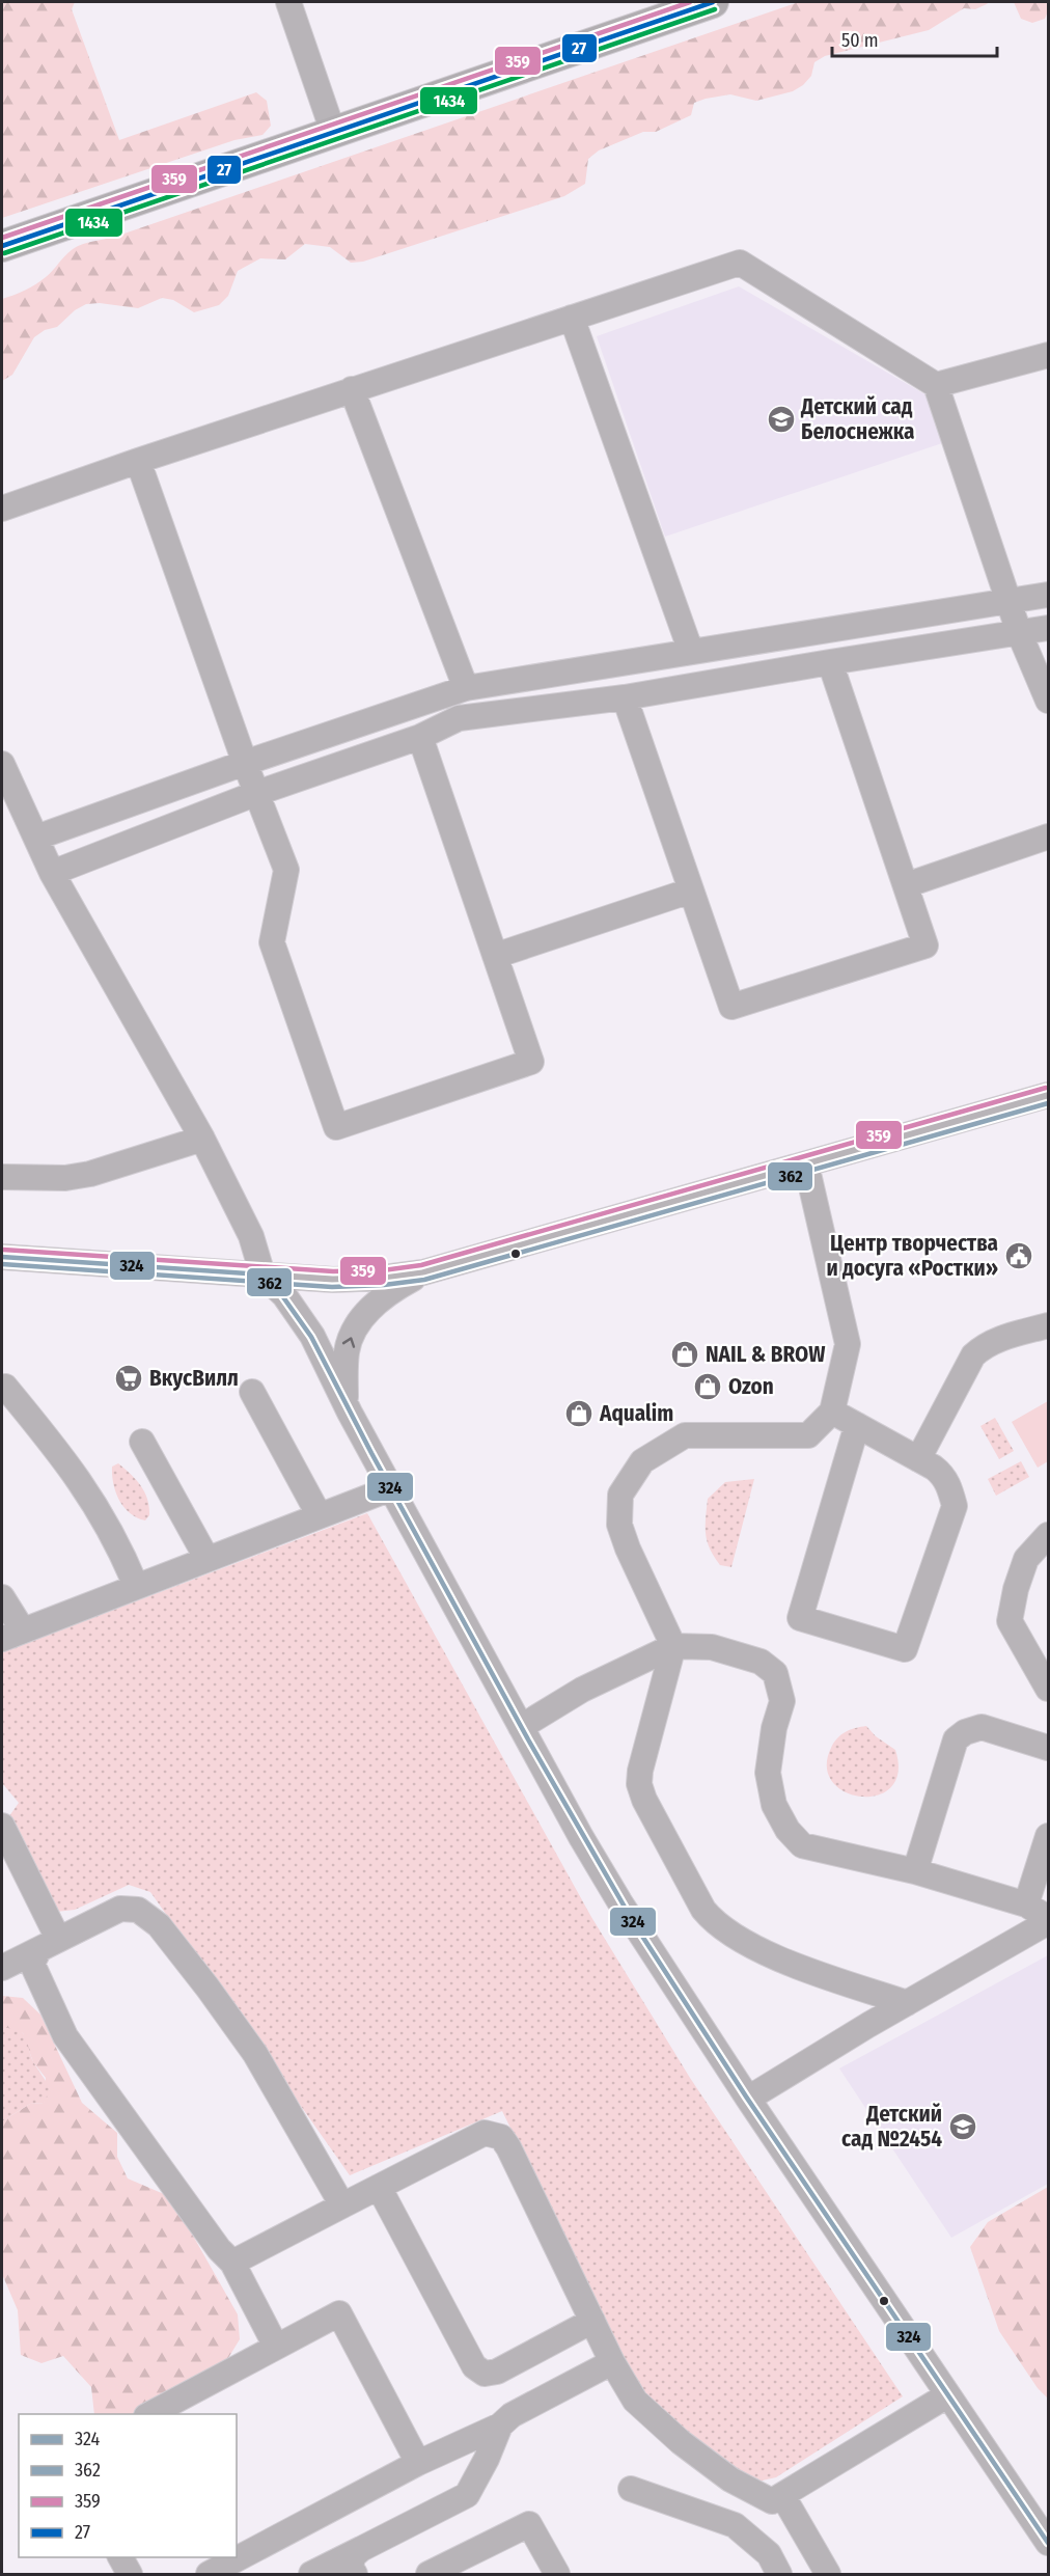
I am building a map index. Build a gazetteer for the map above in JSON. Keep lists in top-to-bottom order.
{
  "places": {
    "school or university": ["Детский сад Белоснежка", "Детский сад №2454"],
    "public building": ["Центр творчества и досуга «Ростки»"],
    "shop": ["NAIL & BROW", "Ozon", "Aqualim"],
    "supermarket": ["ВкусВилл"]
  },
  "lines": [
    "transit line 359",
    "transit line 27",
    "transit line 1434",
    "transit line 362",
    "transit line 324"
  ],
  "legend": [
    "324",
    "362",
    "359",
    "27"
  ],
  "scale_bar": "50 m"
}
